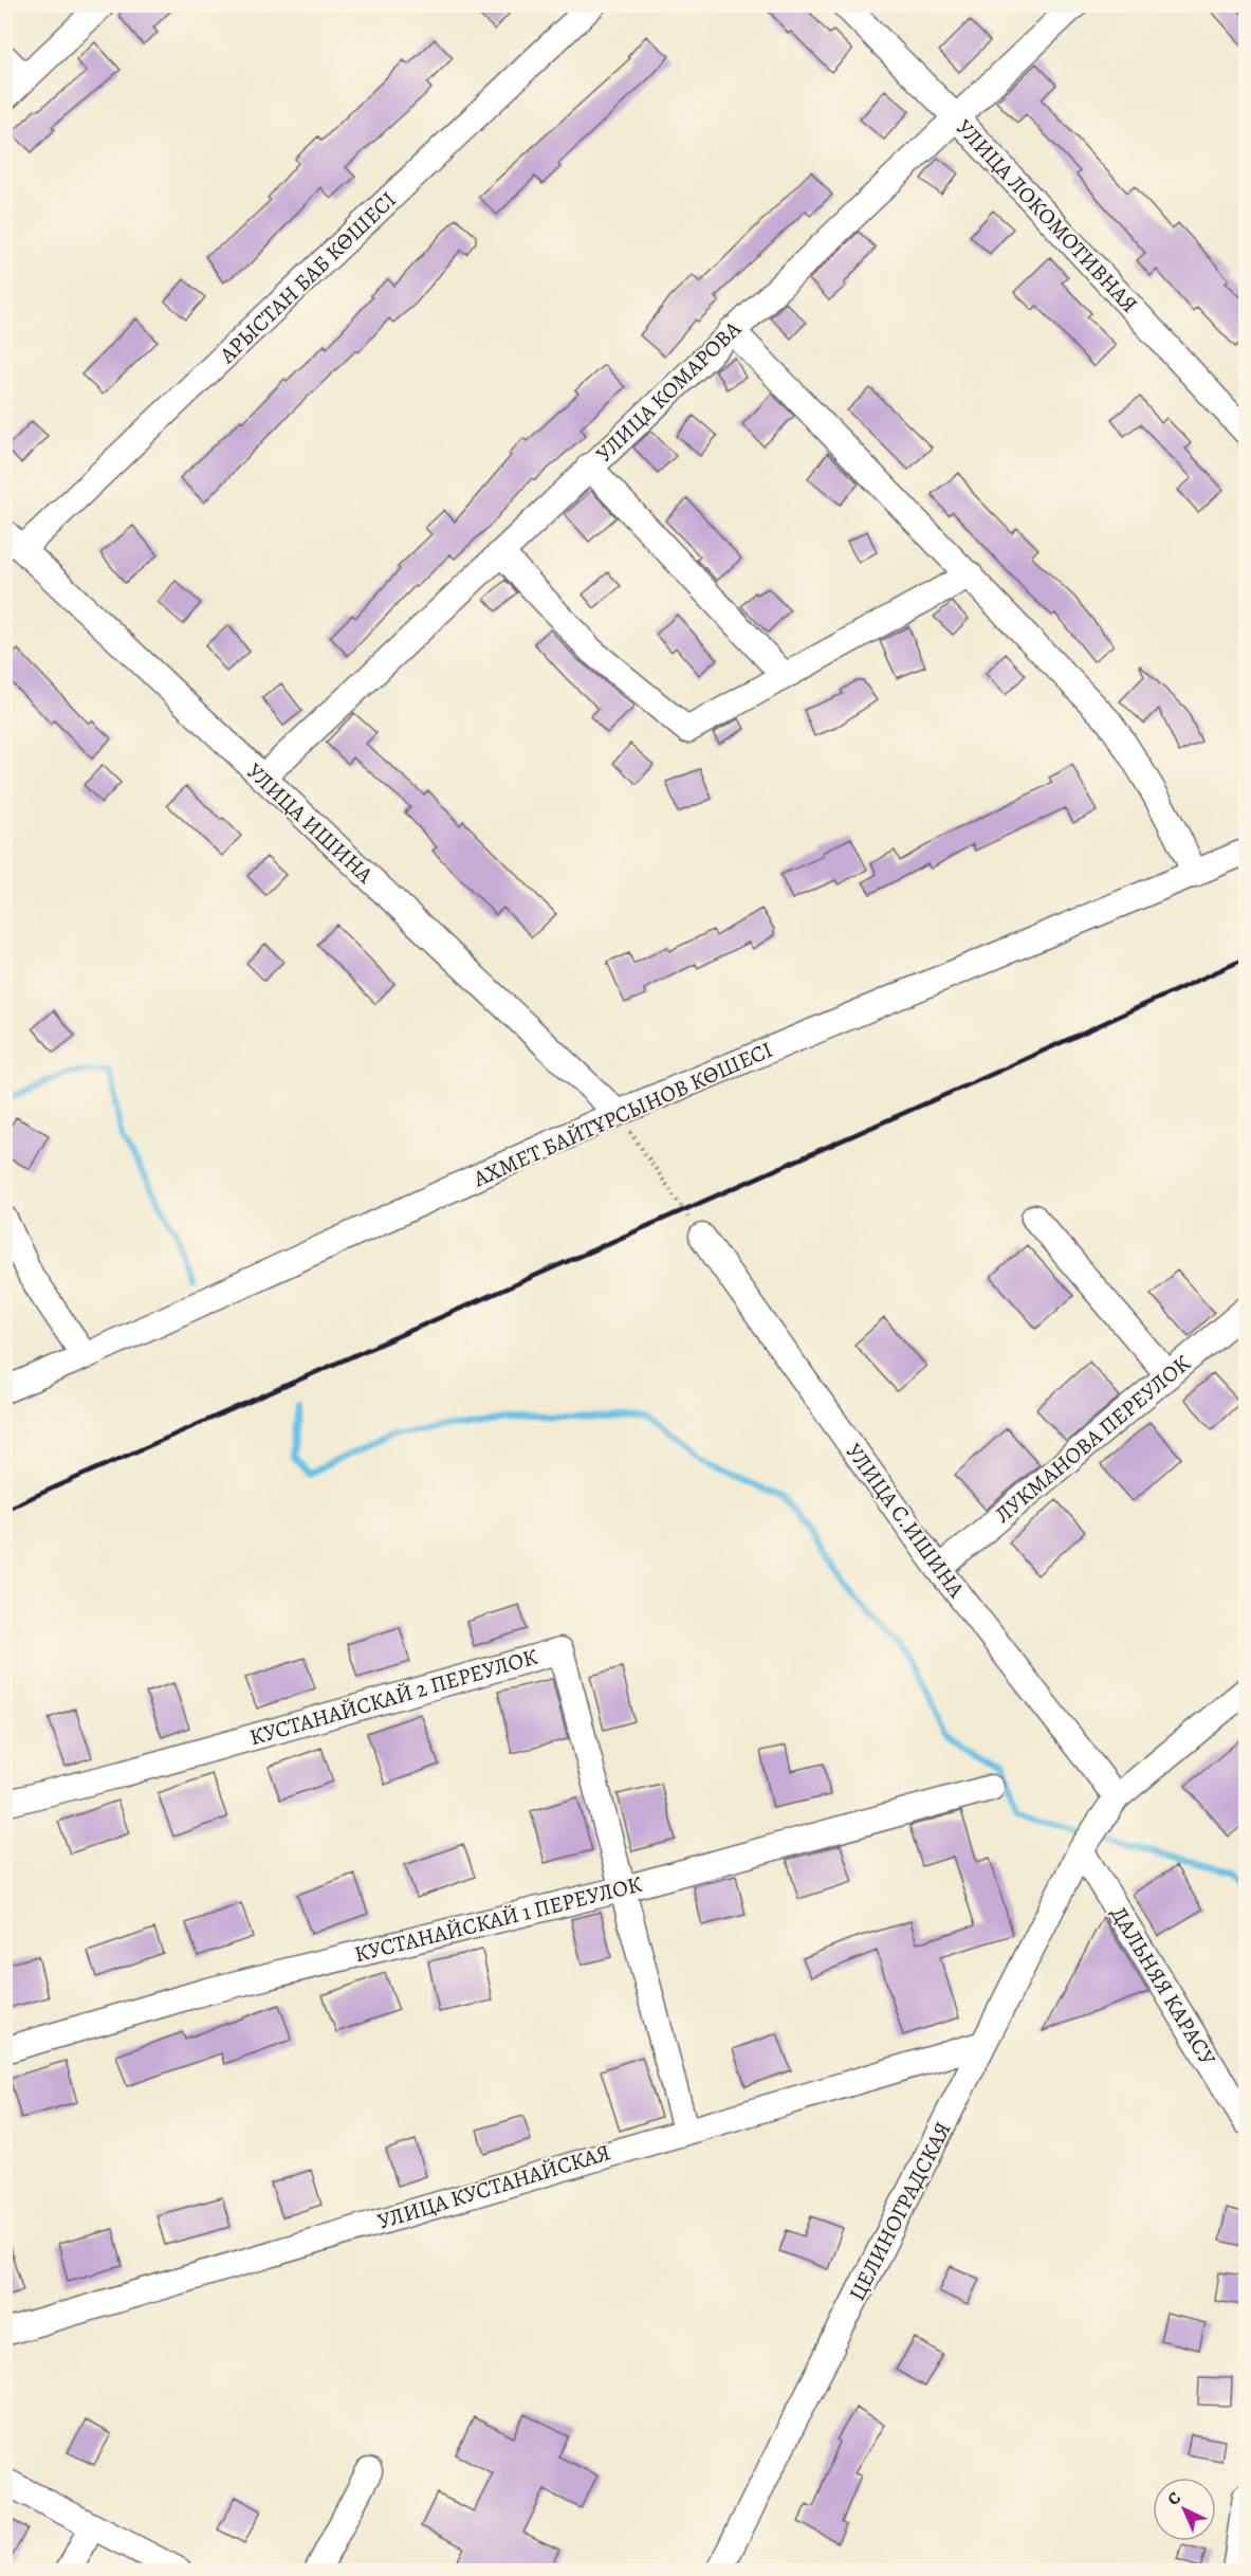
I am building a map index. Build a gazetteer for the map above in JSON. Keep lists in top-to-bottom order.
{
  "streets": {
    "street": [
      "УЛИЦА ЛОКОМОТИВНАЯ",
      "АРЫСТАН БАБ КӨШЕСІ",
      "УЛИЦА КОМАРОВА",
      "УЛИЦА ИШИНА",
      "АХМЕТ БАЙТҰРСЫНОВ КӨШЕСІ",
      "ЛУКМАНОВА ПЕРЕУЛОК",
      "УЛИЦА С.ИШИНА",
      "КУСТАНАЙСКАЙ 2 ПЕРЕУЛОК",
      "КУСТАНАЙСКАЙ 1 ПЕРЕУЛОК",
      "ДАЛЬНЯЯ КАРАСУ",
      "УЛИЦА КУСТАНАЙСКАЯ",
      "ЦЕЛИНОГРАДСКАЯ"
    ]
  },
  "crossings": [
    ["УЛИЦА ЛОКОМОТИВНАЯ", "УЛИЦА КОМАРОВА"],
    ["АРЫСТАН БАБ КӨШЕСІ", "УЛИЦА ИШИНА"],
    ["УЛИЦА КОМАРОВА", "УЛИЦА ИШИНА"],
    ["УЛИЦА ИШИНА", "АХМЕТ БАЙТҰРСЫНОВ КӨШЕСІ"],
    ["ЛУКМАНОВА ПЕРЕУЛОК", "УЛИЦА С.ИШИНА"],
    ["УЛИЦА С.ИШИНА", "ЦЕЛИНОГРАДСКАЯ"],
    ["КУСТАНАЙСКАЙ 2 ПЕРЕУЛОК", "КУСТАНАЙСКАЙ 1 ПЕРЕУЛОК"],
    ["КУСТАНАЙСКАЙ 2 ПЕРЕУЛОК", "УЛИЦА КУСТАНАЙСКАЯ"],
    ["ДАЛЬНЯЯ КАРАСУ", "ЦЕЛИНОГРАДСКАЯ"],
    ["УЛИЦА КУСТАНАЙСКАЯ", "ЦЕЛИНОГРАДСКАЯ"]
  ],
  "north": "top left"
}
